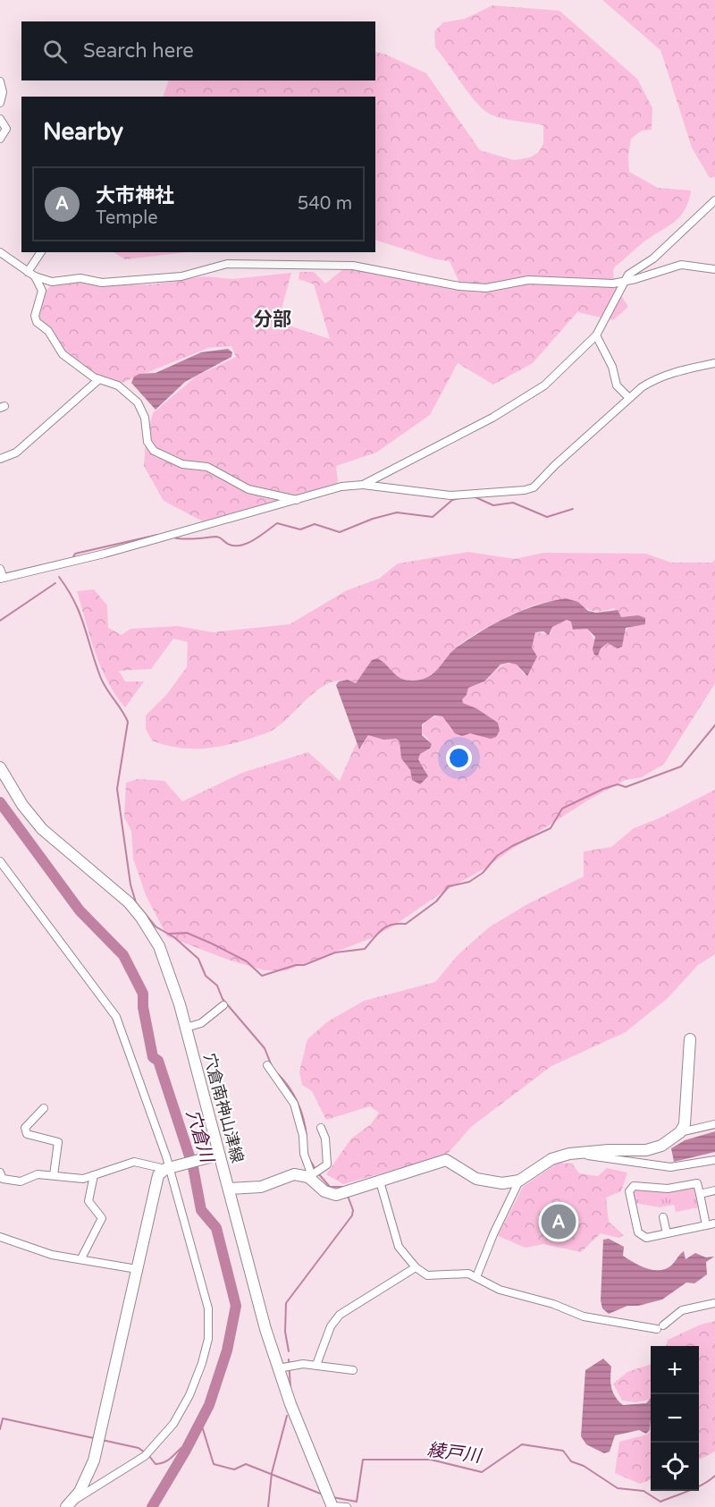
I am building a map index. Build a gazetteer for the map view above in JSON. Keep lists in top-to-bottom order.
{
  "streets": {
    "street": ["穴倉南神山津線"]
  },
  "districts": ["分部"],
  "water": ["穴倉川", "綾戸川"],
  "page": {
    "search": "Search here",
    "heading": "Nearby",
    "list": [
      {
        "mark": "A",
        "name": "大市神社",
        "note": "Temple",
        "value": "540 m"
      }
    ],
    "pins": "A",
    "map_buttons": ["+", "−"]
  }
}
